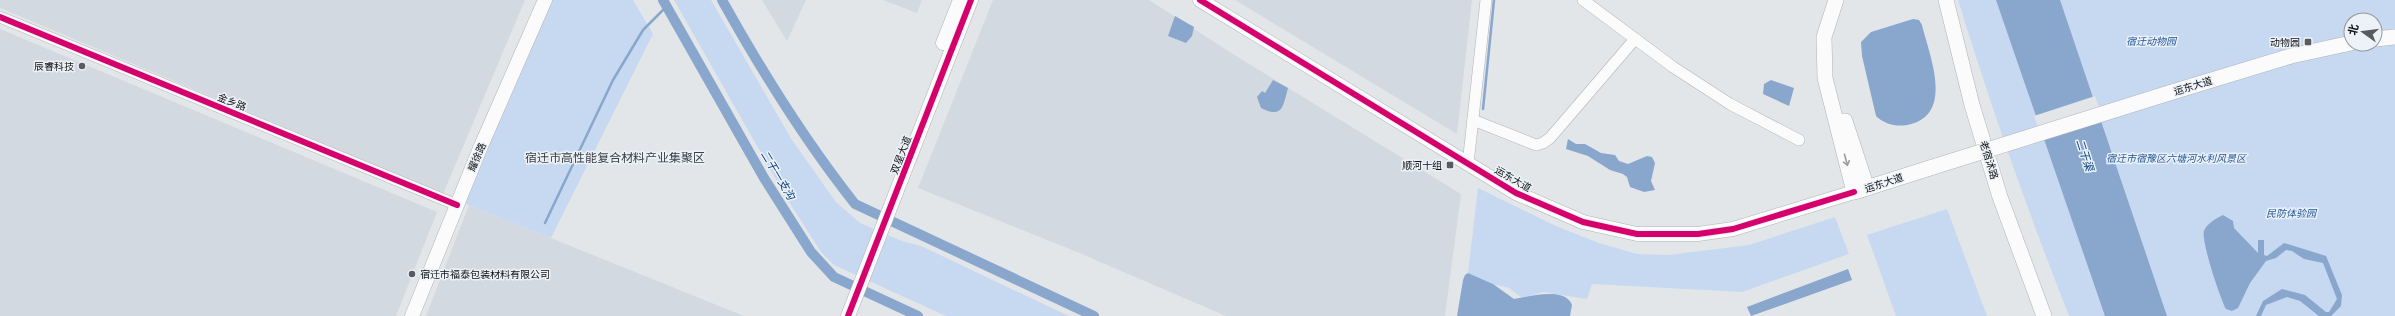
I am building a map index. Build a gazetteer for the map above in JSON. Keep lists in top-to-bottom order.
{
  "streets": {
    "main road": ["运东大道", "老宿沭路"],
    "street": ["金乡路", "双星大道", "耀徐路"]
  },
  "crossings": [
    ["金乡路", "耀徐路"]
  ],
  "districts": ["宿迁市高性能复合材料产业集聚区"],
  "water": ["二干渠", "二干一支沟"],
  "parks": ["宿迁动物园", "宿迁市宿豫区六塘河水利风景区", "民防体验园"],
  "places": {
    "transit": ["动物园", "顺河十组"],
    "other": ["辰睿科技", "宿迁市福泰包装材料有限公司"]
  },
  "north": "left"
}
